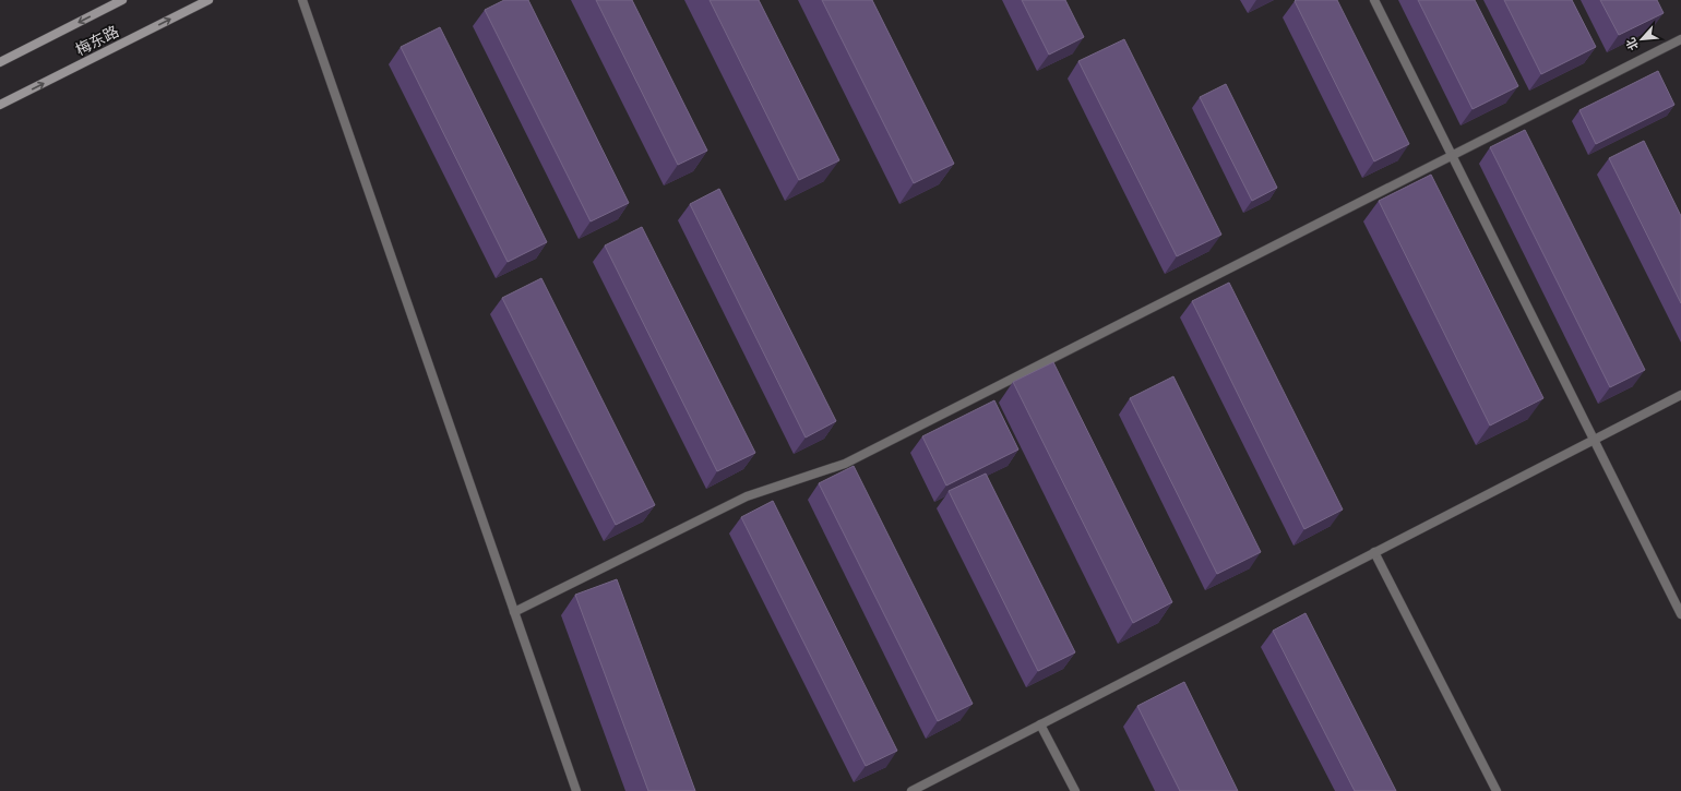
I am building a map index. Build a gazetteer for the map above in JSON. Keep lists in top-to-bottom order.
{
  "streets": {
    "main road": ["梅东路"]
  },
  "north": "bottom left"
}
